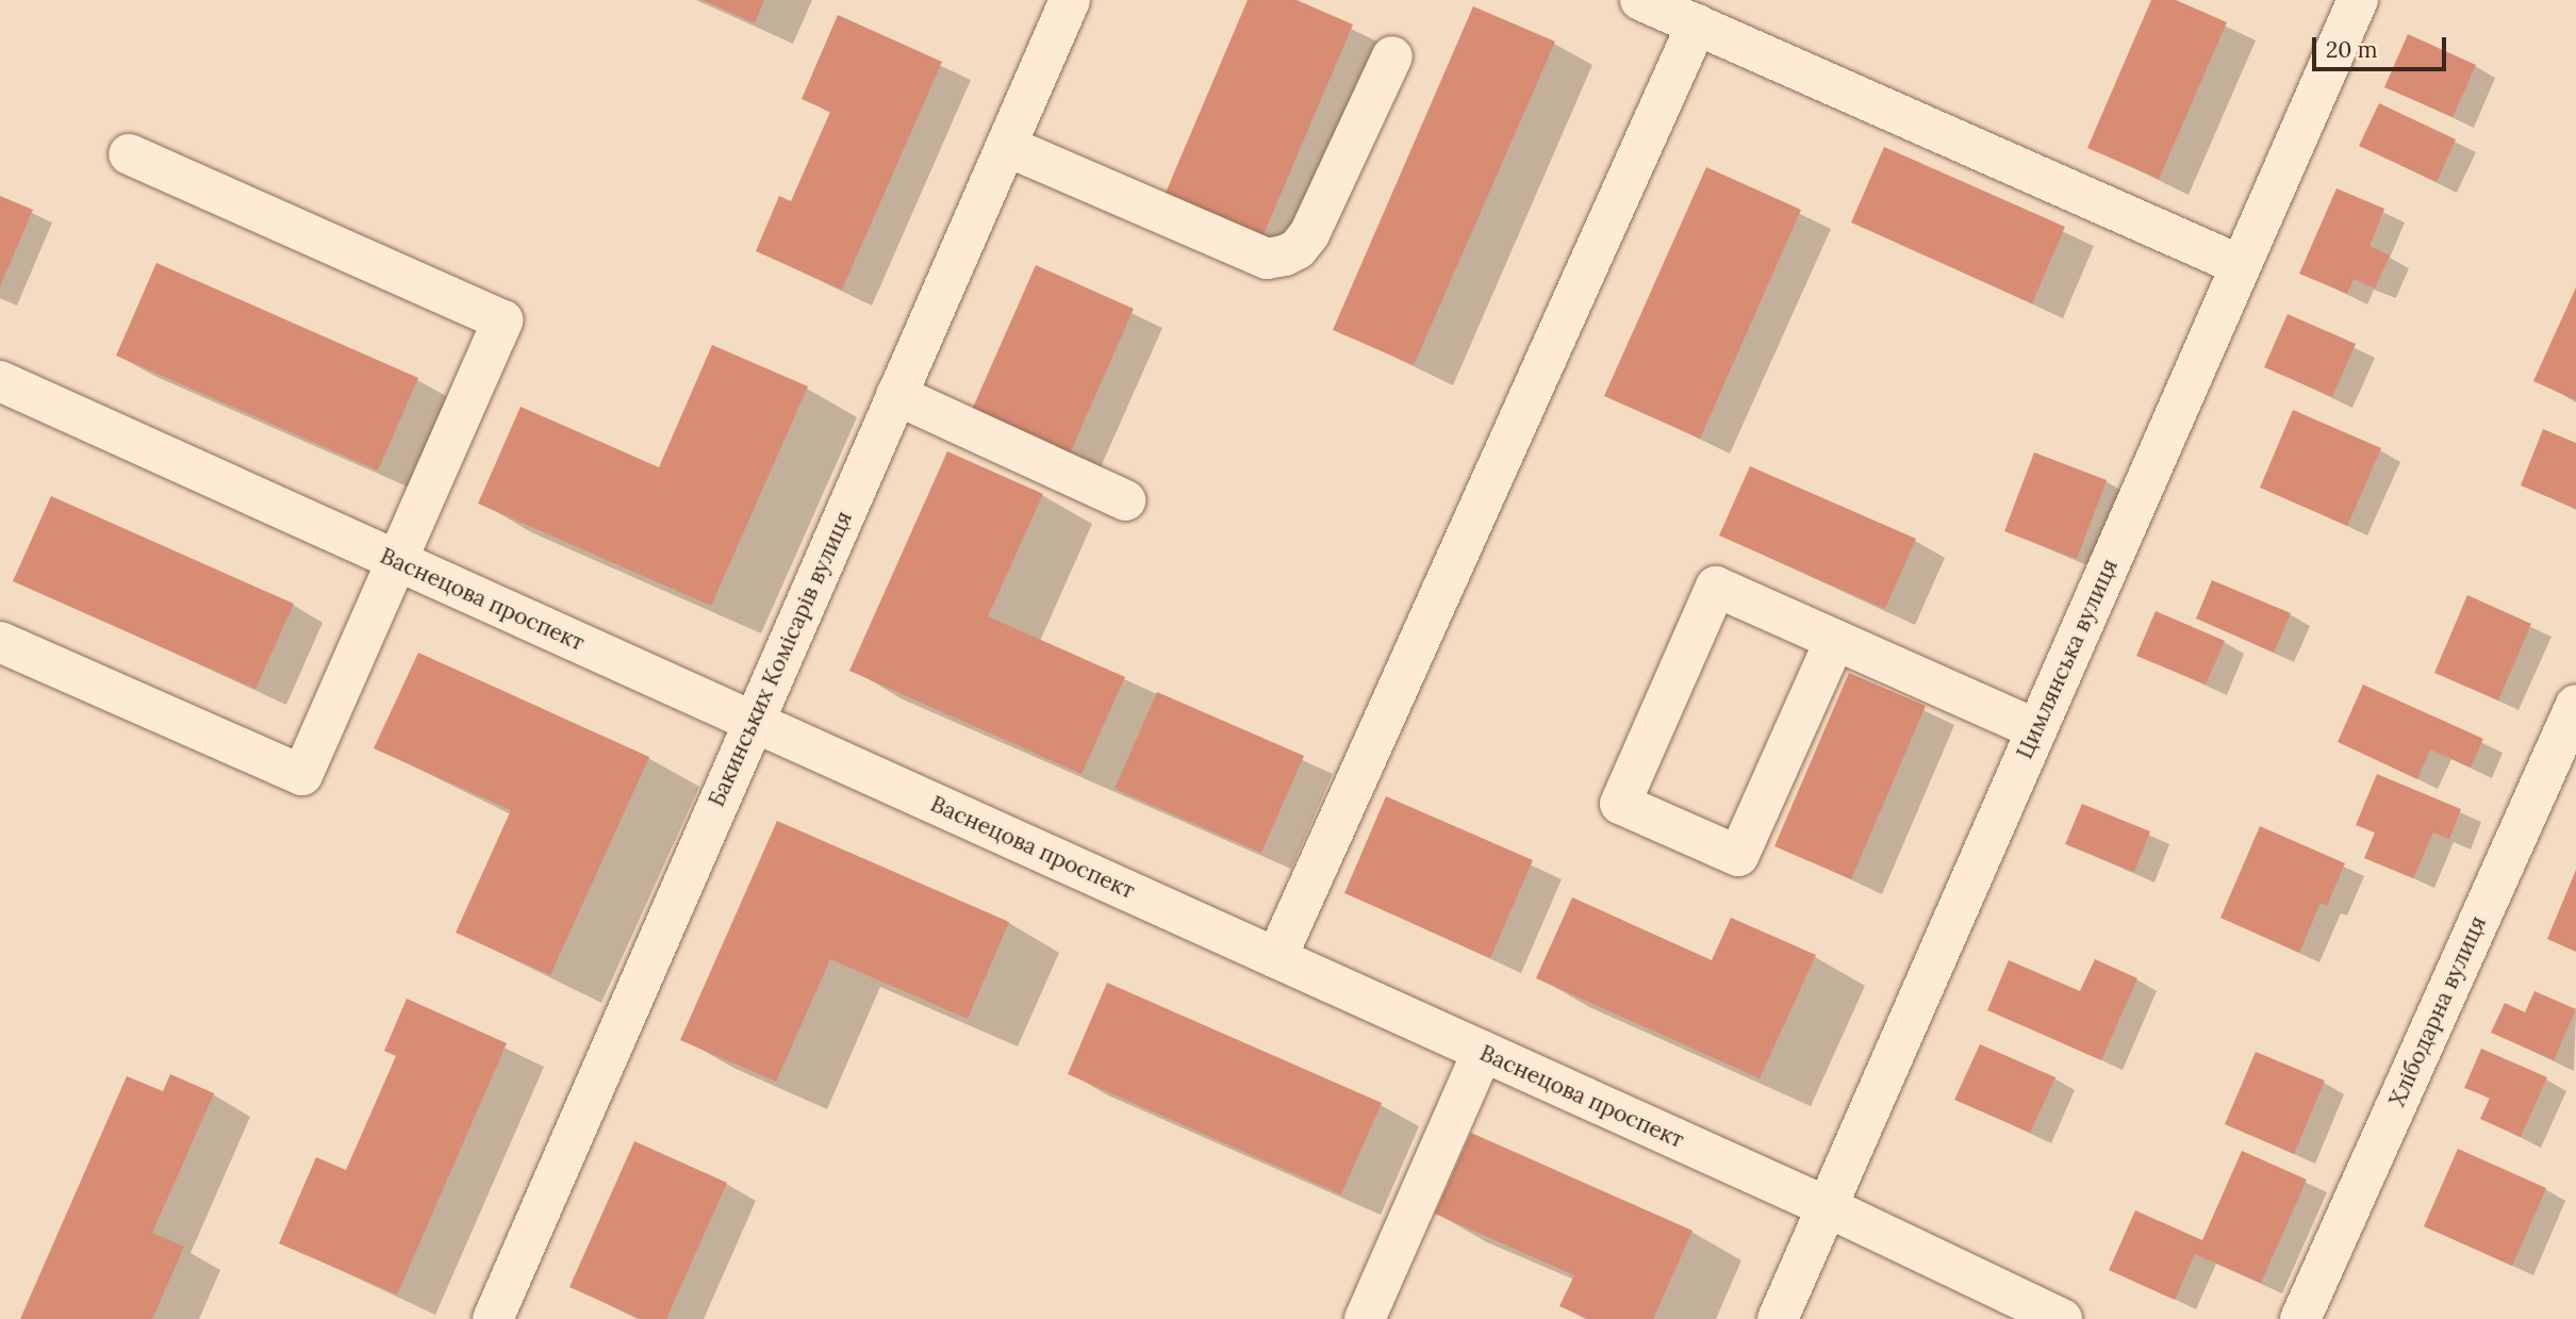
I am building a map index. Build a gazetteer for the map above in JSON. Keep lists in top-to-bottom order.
{
  "streets": {
    "street": [
      "Васнецова проспект",
      "Бакинських Комісарів вулиця",
      "Цимлянська вулиця",
      "Хлібодарна вулиця"
    ]
  },
  "crossings": [
    ["Васнецова проспект", "Бакинських Комісарів вулиця"],
    ["Васнецова проспект", "Цимлянська вулиця"]
  ],
  "scale_bar": "20 m"
}
